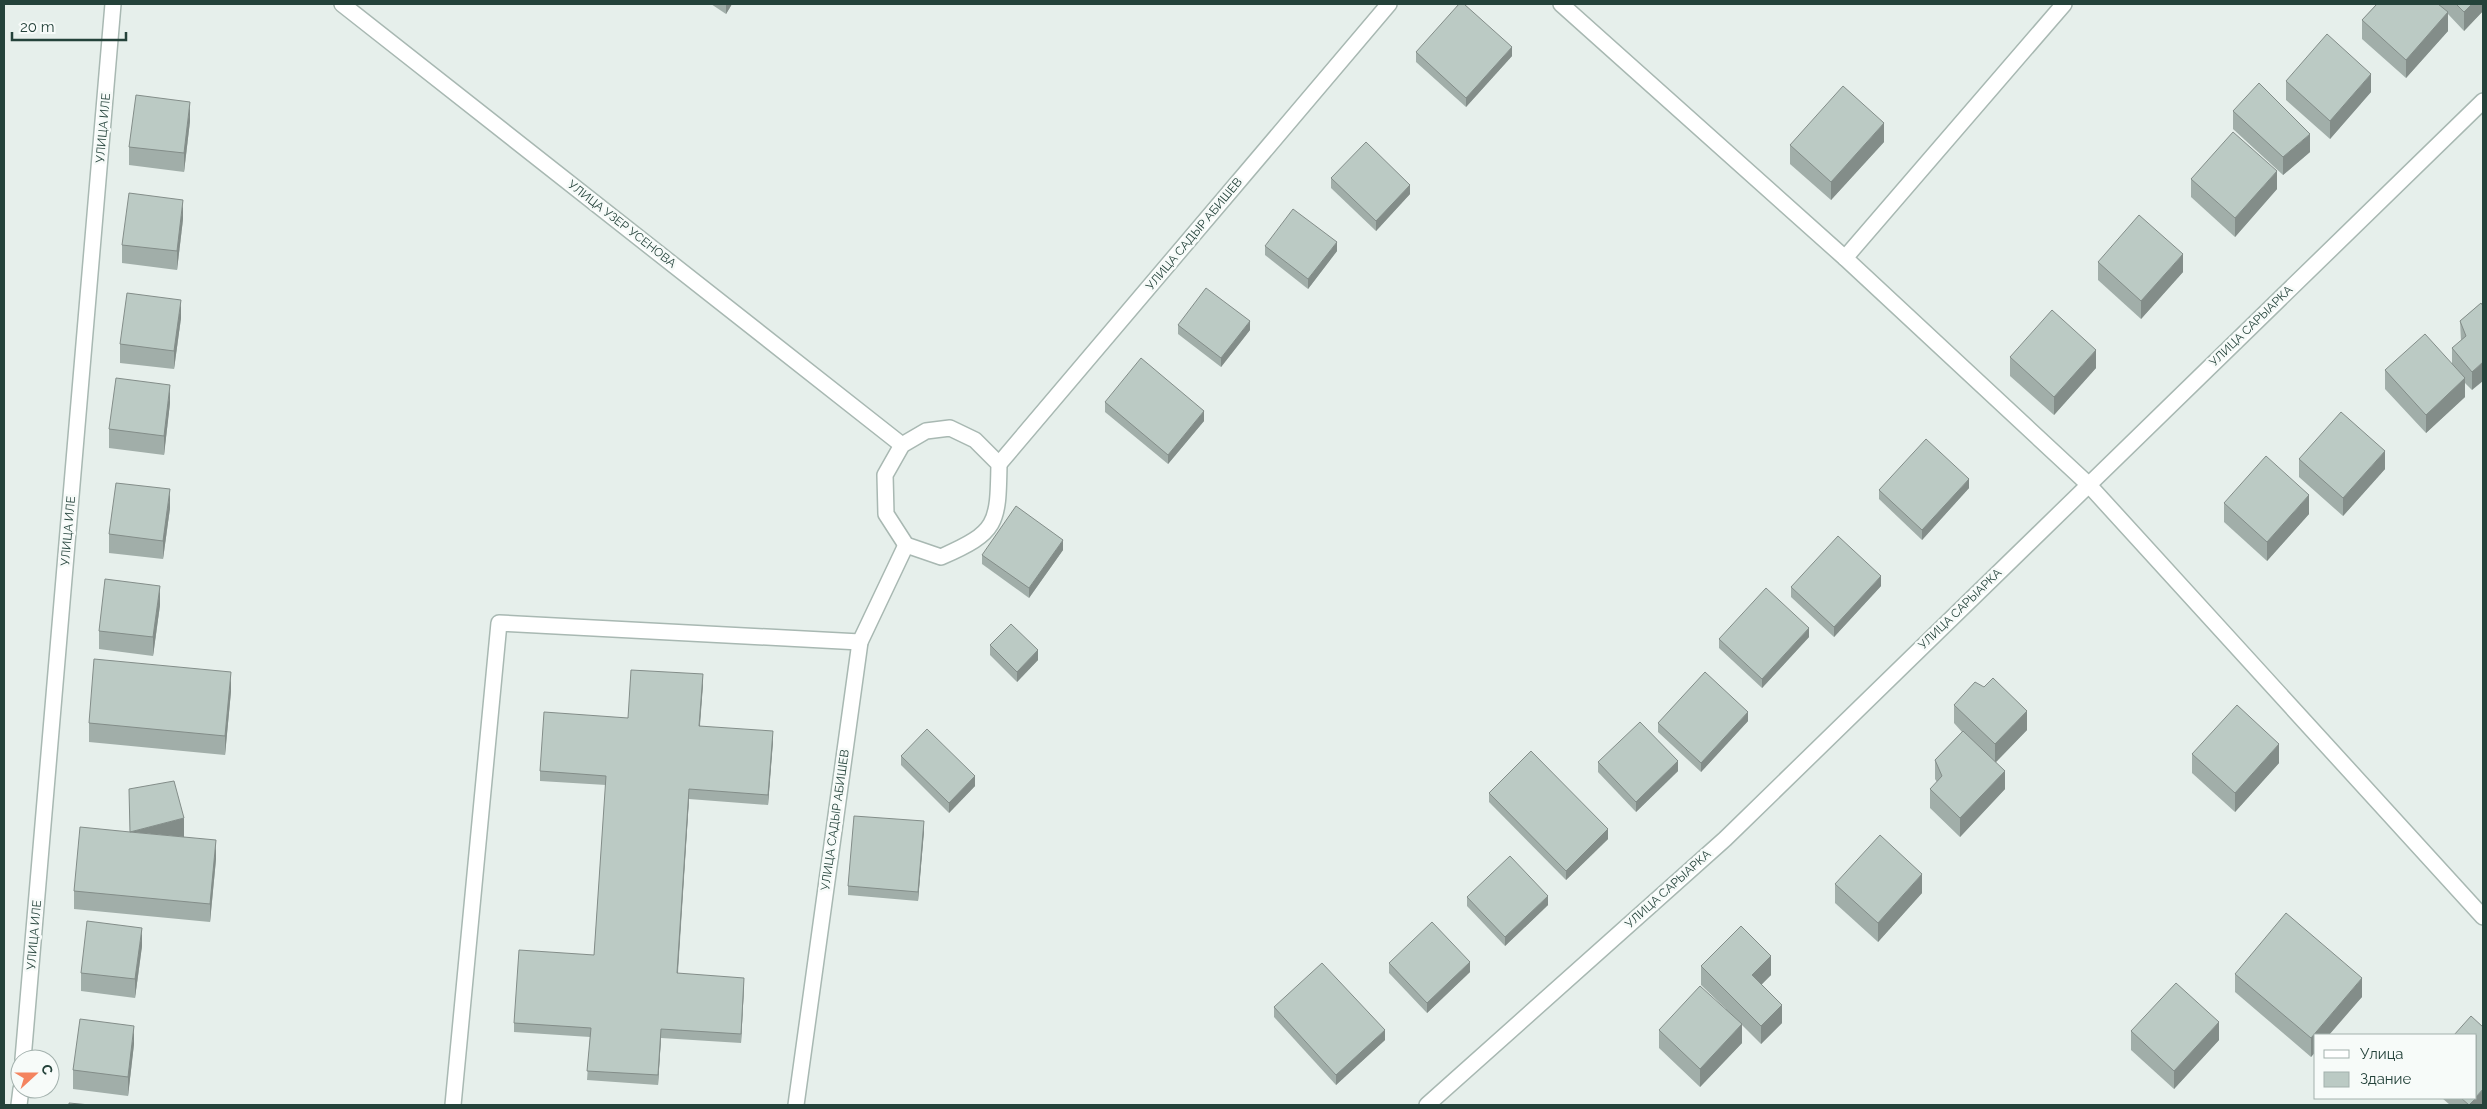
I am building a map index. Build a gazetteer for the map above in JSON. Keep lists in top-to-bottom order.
{
  "streets": {
    "street": [
      "УЛИЦА ИЛЕ",
      "УЛИЦА УЗЕР УСЕНОВА",
      "УЛИЦА САДЫР АБИШЕВ",
      "УЛИЦА САРЫАРКА"
    ]
  },
  "crossings": [
    ["УЛИЦА УЗЕР УСЕНОВА", "УЛИЦА САДЫР АБИШЕВ"]
  ],
  "legend": ["Улица", "Здание"],
  "scale_bar": "20 m",
  "north": "right"
}
